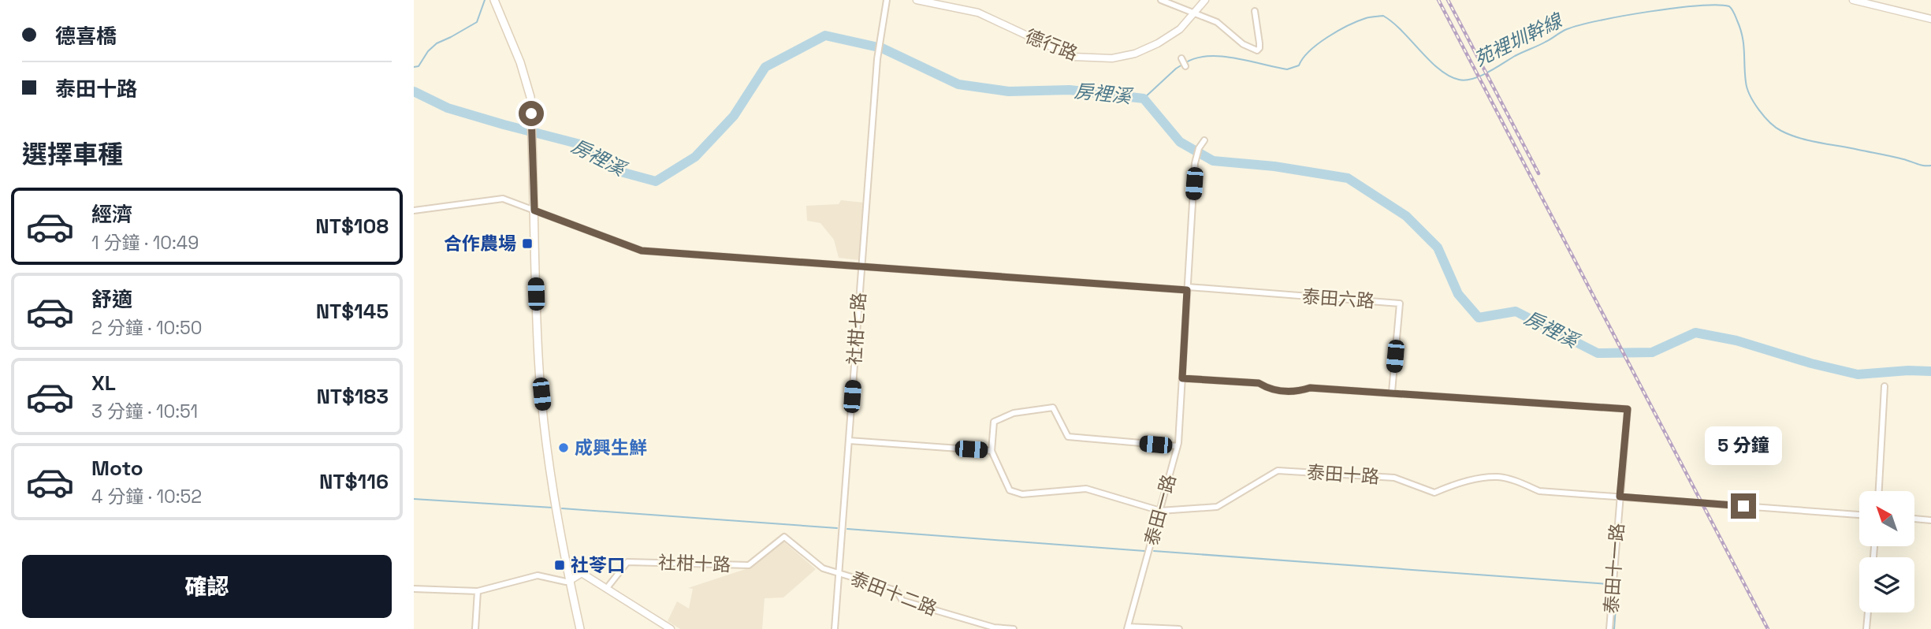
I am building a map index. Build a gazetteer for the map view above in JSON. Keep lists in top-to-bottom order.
{
  "streets": {
    "street": [
      "德行路",
      "泰田六路",
      "社柑七路",
      "泰田十路",
      "泰田一路",
      "社柑十路",
      "泰田十一路",
      "泰田十二路"
    ]
  },
  "crossings": [
    ["泰田六路", "社柑七路"],
    ["泰田六路", "泰田一路"],
    ["泰田六路", "泰田十一路"],
    ["社柑七路", "社柑十路"],
    ["社柑七路", "泰田十二路"],
    ["泰田十路", "泰田一路"],
    ["泰田十路", "泰田十一路"],
    ["社柑十路", "泰田十二路"]
  ],
  "water": ["苑裡圳幹線", "房裡溪"],
  "places": {
    "transit": ["合作農場", "社苓口"],
    "other": ["成興生鮮"]
  },
  "north": "top left",
  "page": {
    "banner": ["德喜橋", "泰田十路"],
    "heading": "選擇車種",
    "list": [
      {
        "name": "經濟",
        "note": "1 分鐘 · 10:49",
        "value": "NT$108"
      },
      {
        "name": "舒適",
        "note": "2 分鐘 · 10:50",
        "value": "NT$145"
      },
      {
        "name": "XL",
        "note": "3 分鐘 · 10:51",
        "value": "NT$183"
      },
      {
        "name": "Moto",
        "note": "4 分鐘 · 10:52",
        "value": "NT$116"
      }
    ],
    "bubble": "5 分鐘",
    "buttons": "確認"
  }
}
